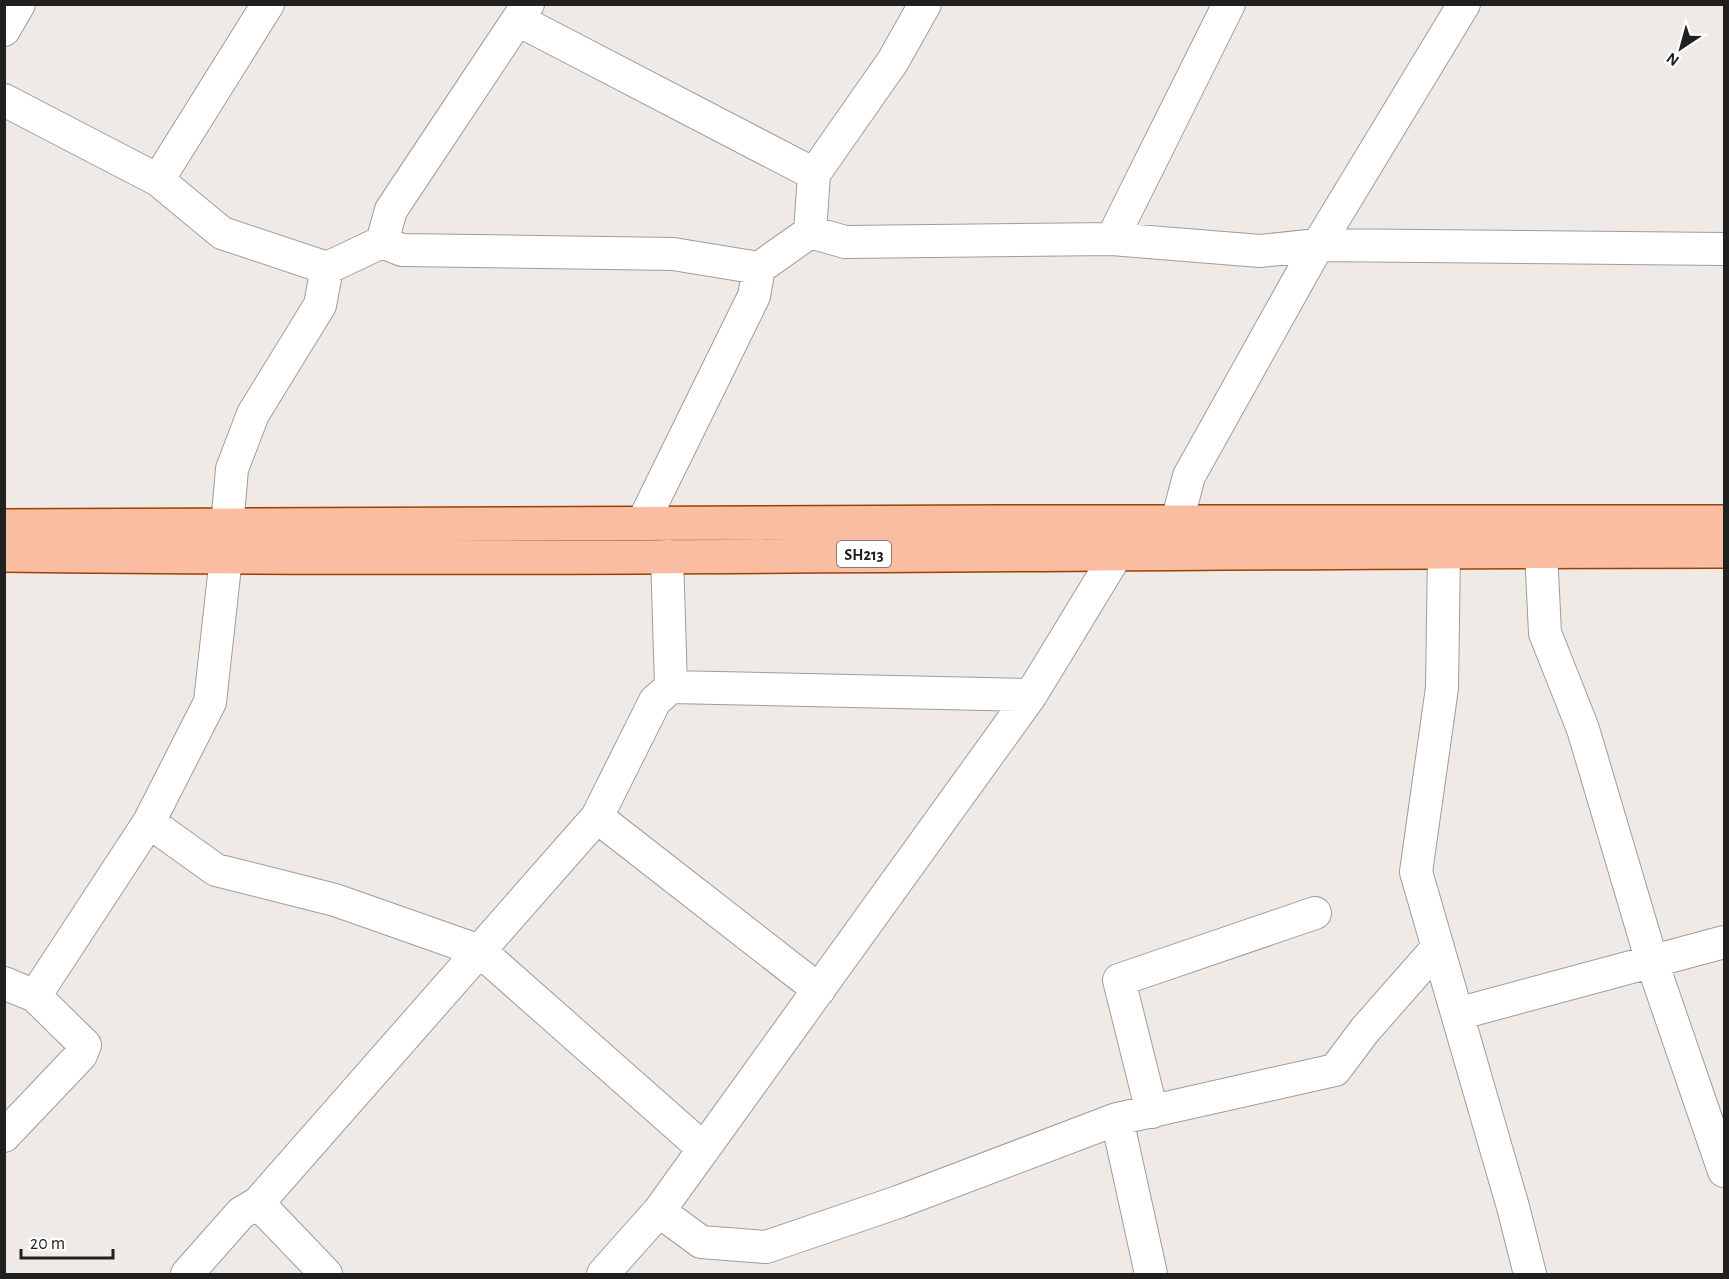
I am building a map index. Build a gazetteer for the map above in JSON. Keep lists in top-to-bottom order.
{
  "streets": {
    "main road": ["SH213"]
  },
  "scale_bar": "20 m",
  "north": "bottom left"
}
